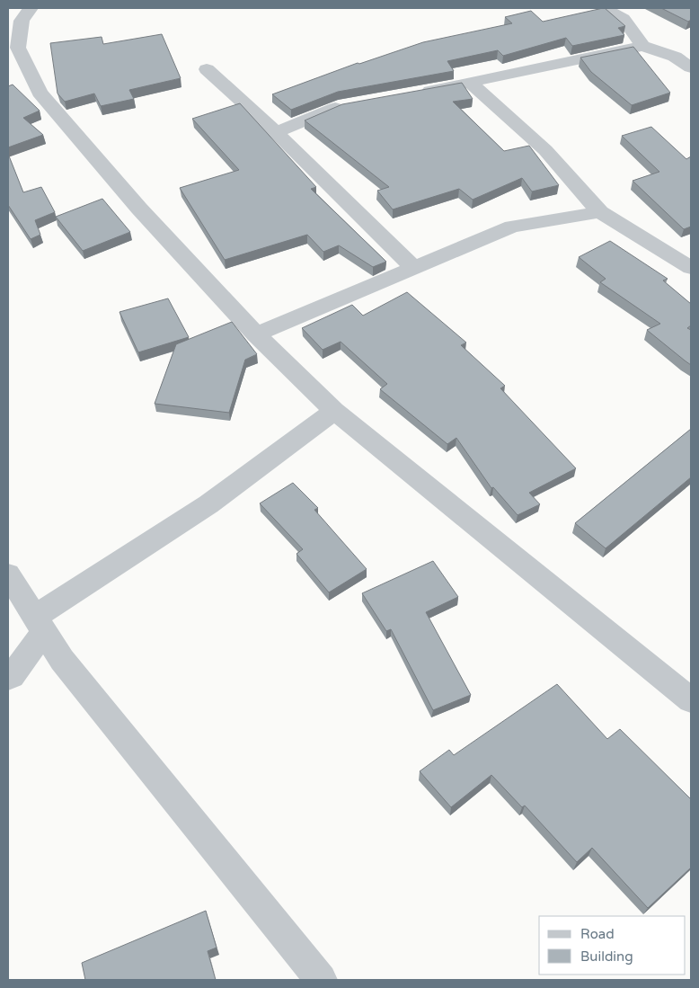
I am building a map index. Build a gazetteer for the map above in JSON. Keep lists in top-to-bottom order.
{
  "legend": ["Road", "Building"]
}
